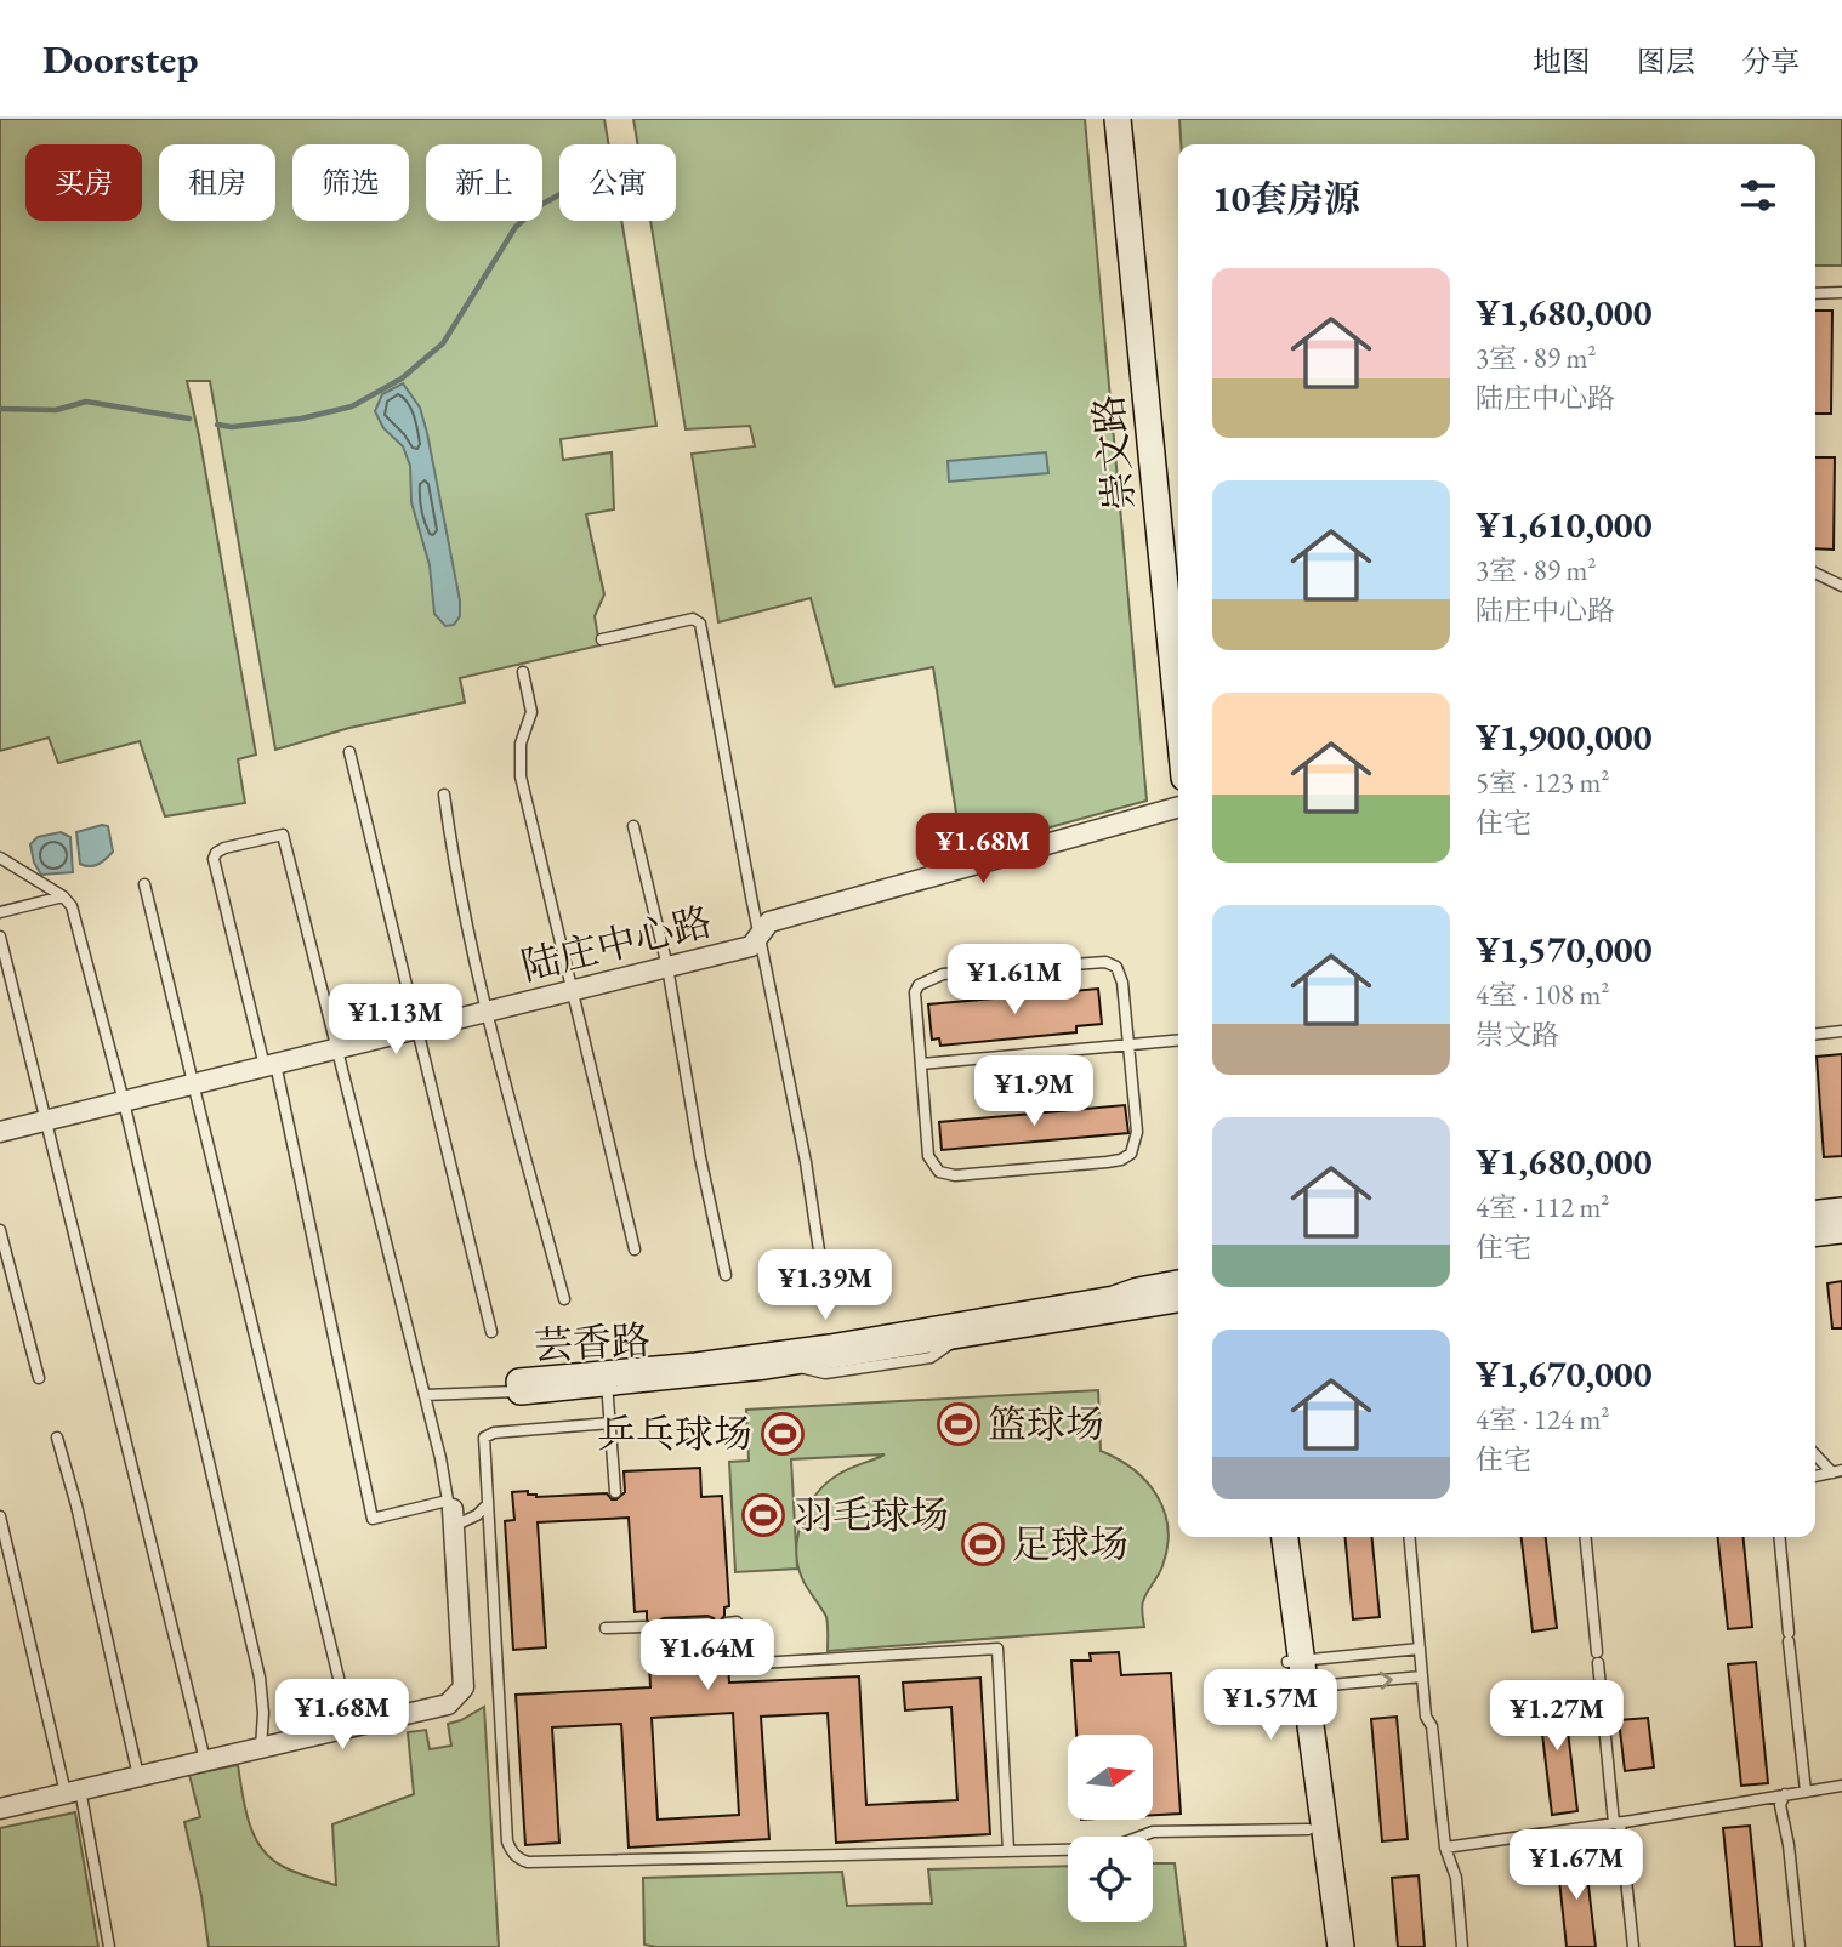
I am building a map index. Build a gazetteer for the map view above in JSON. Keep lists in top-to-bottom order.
{
  "streets": {
    "street": ["崇文路", "陆庄中心路", "芸香路"]
  },
  "places": {
    "sports": [
      "篮球场",
      "乒乓球场",
      "羽毛球场",
      "足球场"
    ]
  },
  "north": "right",
  "page": {
    "header": "Doorstep",
    "nav": ["地图", "图层", "分享"],
    "chip": [
      "买房",
      "租房",
      "筛选",
      "新上",
      "公寓"
    ],
    "heading": "10套房源",
    "list": [
      {
        "name": "¥1,680,000",
        "note": "3室 · 89 m² · 陆庄中心路"
      },
      {
        "name": "¥1,610,000",
        "note": "3室 · 89 m² · 陆庄中心路"
      },
      {
        "name": "¥1,900,000",
        "note": "5室 · 123 m² · 住宅"
      },
      {
        "name": "¥1,570,000",
        "note": "4室 · 108 m² · 崇文路"
      },
      {
        "name": "¥1,680,000",
        "note": "4室 · 112 m² · 住宅"
      },
      {
        "name": "¥1,670,000",
        "note": "4室 · 124 m² · 住宅"
      }
    ],
    "price": [
      "¥1.68M",
      "¥1.61M",
      "¥1.13M",
      "¥1.9M",
      "¥1.39M",
      "¥1.64M",
      "¥1.57M",
      "¥1.68M",
      "¥1.27M",
      "¥1.67M"
    ]
  }
}
